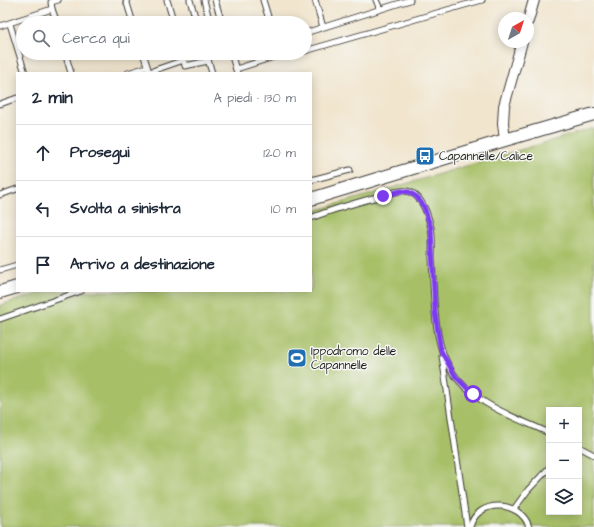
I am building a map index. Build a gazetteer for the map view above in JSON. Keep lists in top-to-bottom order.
{
  "places": {
    "bus stop": ["Capannelle/Calice"],
    "sports": ["Ippodromo delle Capannelle"]
  },
  "north": "top right",
  "page": {
    "search": "Cerca qui",
    "heading": ["2 min", "A piedi · 130 m"],
    "list": [
      ["Prosegui", "120 m"],
      ["Svolta a sinistra", "10 m"],
      "Arrivo a destinazione"
    ],
    "map_buttons": ["+", "−"]
  }
}
